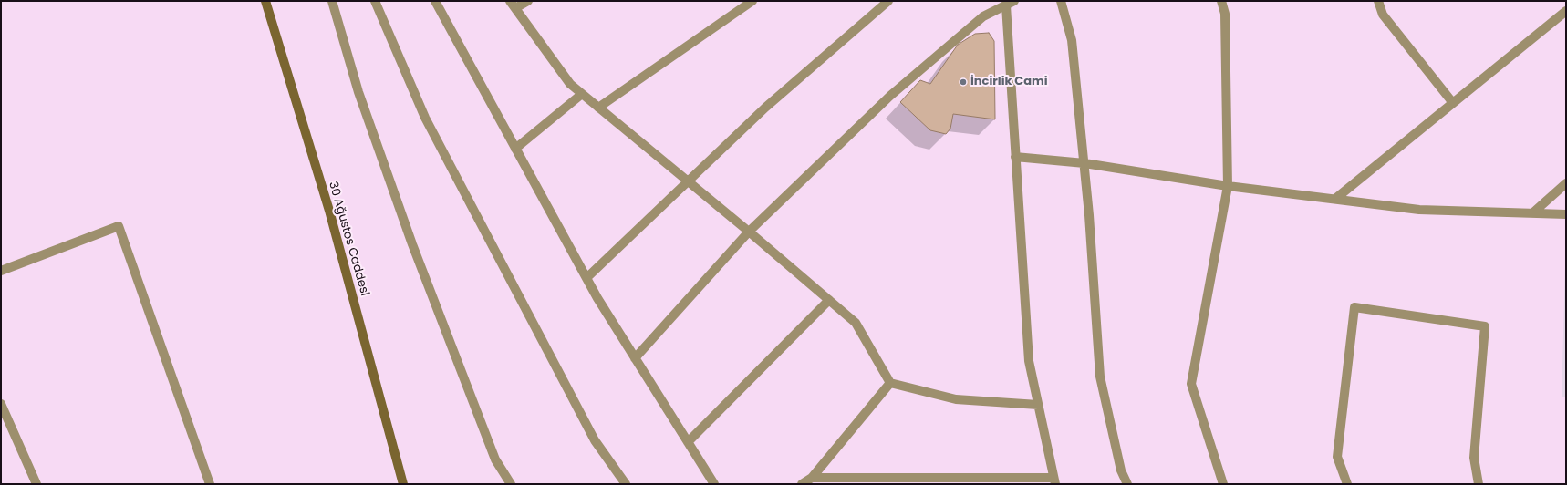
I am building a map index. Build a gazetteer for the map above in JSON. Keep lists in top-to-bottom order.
{
  "streets": {
    "main road": ["30 Ağustos Caddesi"]
  },
  "places": ["İncirlik Cami"]
}
